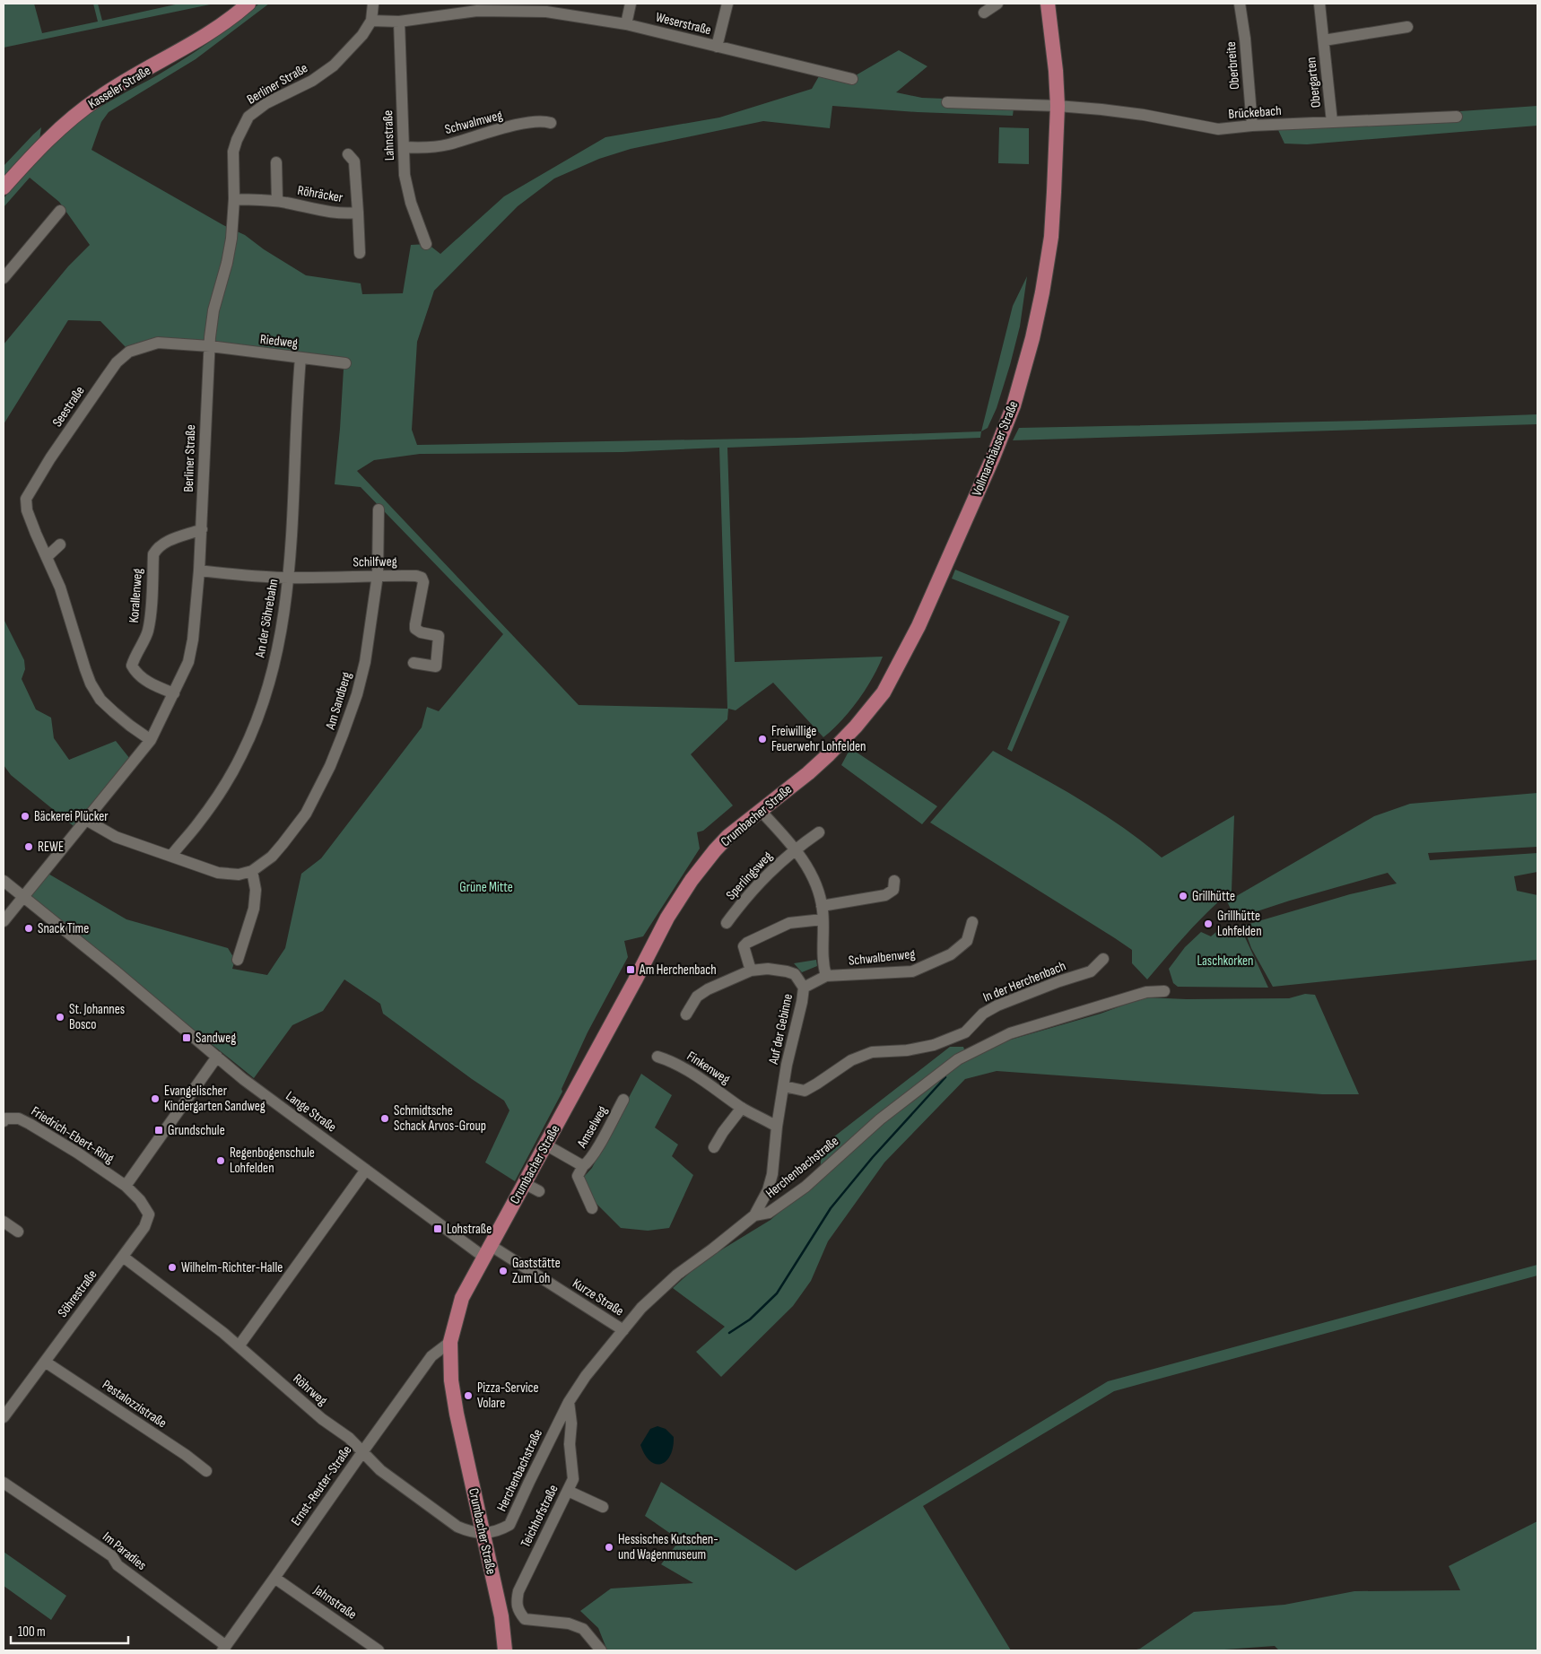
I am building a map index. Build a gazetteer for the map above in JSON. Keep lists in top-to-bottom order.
{
  "streets": {
    "main road": ["Kasseler Straße", "Vollmarshäuser Straße", "Crumbacher Straße"],
    "street": [
      "Weserstraße",
      "Oberbreite",
      "Obergarten",
      "Berliner Straße",
      "Brückebach",
      "Schwalmweg",
      "Lahnstraße",
      "Röhräcker",
      "Riedweg",
      "Seestraße",
      "Schilfweg",
      "Korallenweg",
      "An der Söhrebahn",
      "Am Sandberg",
      "Sperlingsweg",
      "Schwalbenweg",
      "In der Herchenbach",
      "Auf der Gebinne",
      "Finkenweg",
      "Lange Straße",
      "Amselweg",
      "Friedrich-Ebert-Ring",
      "Herchenbachstraße",
      "Söhrestraße",
      "Kurze Straße",
      "Röhrweg",
      "Pestalozzistraße",
      "Ernst-Reuter-Straße",
      "Teichhofstraße",
      "Im Paradies",
      "Jahnstraße"
    ]
  },
  "crossings": [
    ["Weserstraße", "Berliner Straße"],
    ["Weserstraße", "Lahnstraße"],
    ["Oberbreite", "Brückebach"],
    ["Obergarten", "Brückebach"],
    ["Berliner Straße", "Röhräcker"],
    ["Berliner Straße", "Riedweg"],
    ["Berliner Straße", "Seestraße"],
    ["Berliner Straße", "Schilfweg"],
    ["Berliner Straße", "Korallenweg"],
    ["Berliner Straße", "Am Sandberg"],
    ["Berliner Straße", "Lange Straße"],
    ["Brückebach", "Vollmarshäuser Straße"],
    ["Schwalmweg", "Lahnstraße"],
    ["Riedweg", "Seestraße"],
    ["Riedweg", "An der Söhrebahn"],
    ["Vollmarshäuser Straße", "Crumbacher Straße"],
    ["Schilfweg", "An der Söhrebahn"],
    ["Schilfweg", "Am Sandberg"],
    ["An der Söhrebahn", "Am Sandberg"],
    ["Crumbacher Straße", "Lange Straße"],
    ["Crumbacher Straße", "Amselweg"],
    ["Crumbacher Straße", "Herchenbachstraße"],
    ["Crumbacher Straße", "Kurze Straße"],
    ["Crumbacher Straße", "Röhrweg"],
    ["Crumbacher Straße", "Ernst-Reuter-Straße"],
    ["Schwalbenweg", "Auf der Gebinne"],
    ["In der Herchenbach", "Auf der Gebinne"],
    ["Auf der Gebinne", "Finkenweg"],
    ["Lange Straße", "Kurze Straße"],
    ["Friedrich-Ebert-Ring", "Söhrestraße"],
    ["Herchenbachstraße", "Kurze Straße"],
    ["Herchenbachstraße", "Röhrweg"],
    ["Herchenbachstraße", "Teichhofstraße"],
    ["Söhrestraße", "Röhrweg"],
    ["Söhrestraße", "Pestalozzistraße"],
    ["Röhrweg", "Ernst-Reuter-Straße"],
    ["Ernst-Reuter-Straße", "Im Paradies"],
    ["Ernst-Reuter-Straße", "Jahnstraße"]
  ],
  "parks": ["Grüne Mitte", "Laschkorken"],
  "places": {
    "other": [
      "Freiwillige Feuerwehr Lohfelden",
      "Bäckerei Plücker",
      "REWE",
      "Grillhütte",
      "Grillhütte Lohfelden",
      "Snack Time",
      "St. Johannes Bosco",
      "Evangelischer Kindergarten Sandweg",
      "Schmidtsche Schack Arvos-Group",
      "Regenbogenschule Lohfelden",
      "Wilhelm-Richter-Halle",
      "Gaststätte Zum Loh",
      "Pizza-Service Volare",
      "Hessisches Kutschen- und Wagenmuseum"
    ],
    "transit": [
      "Am Herchenbach",
      "Sandweg",
      "Grundschule",
      "Lohstraße"
    ]
  },
  "scale_bar": "100 m"
}
